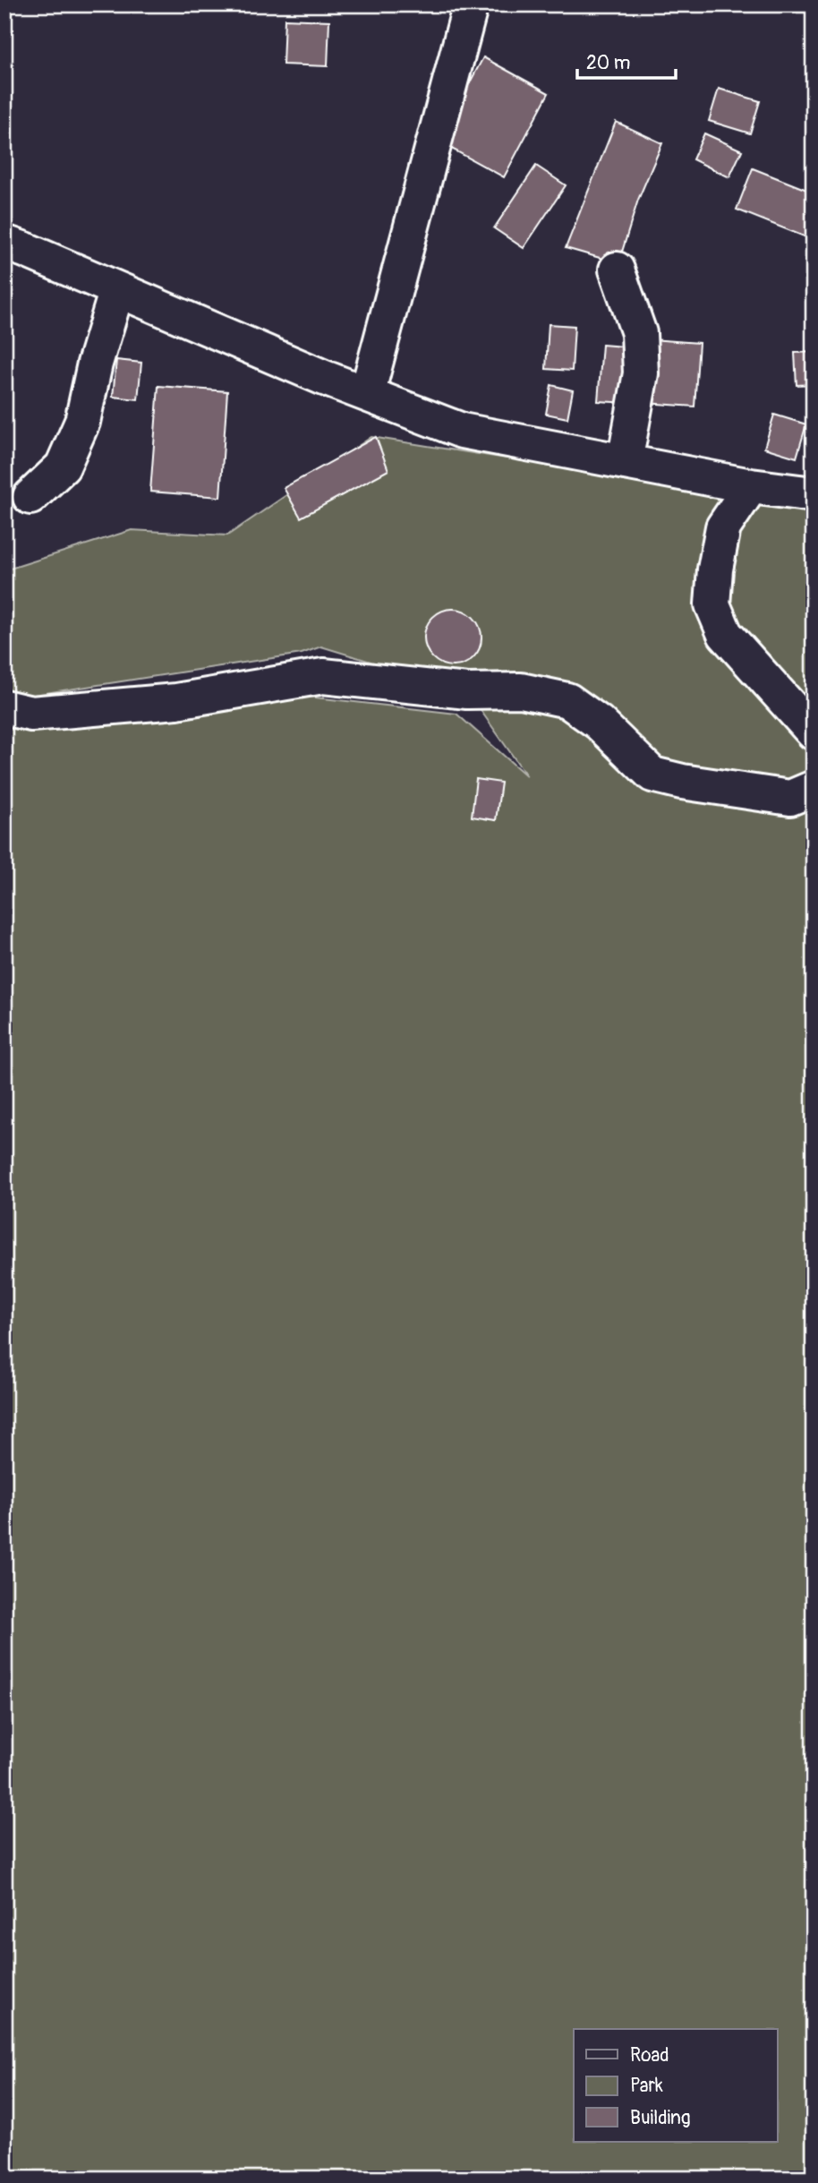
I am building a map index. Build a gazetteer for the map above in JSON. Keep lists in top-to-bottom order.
{
  "legend": ["Road", "Park", "Building"],
  "scale_bar": "20 m"
}
